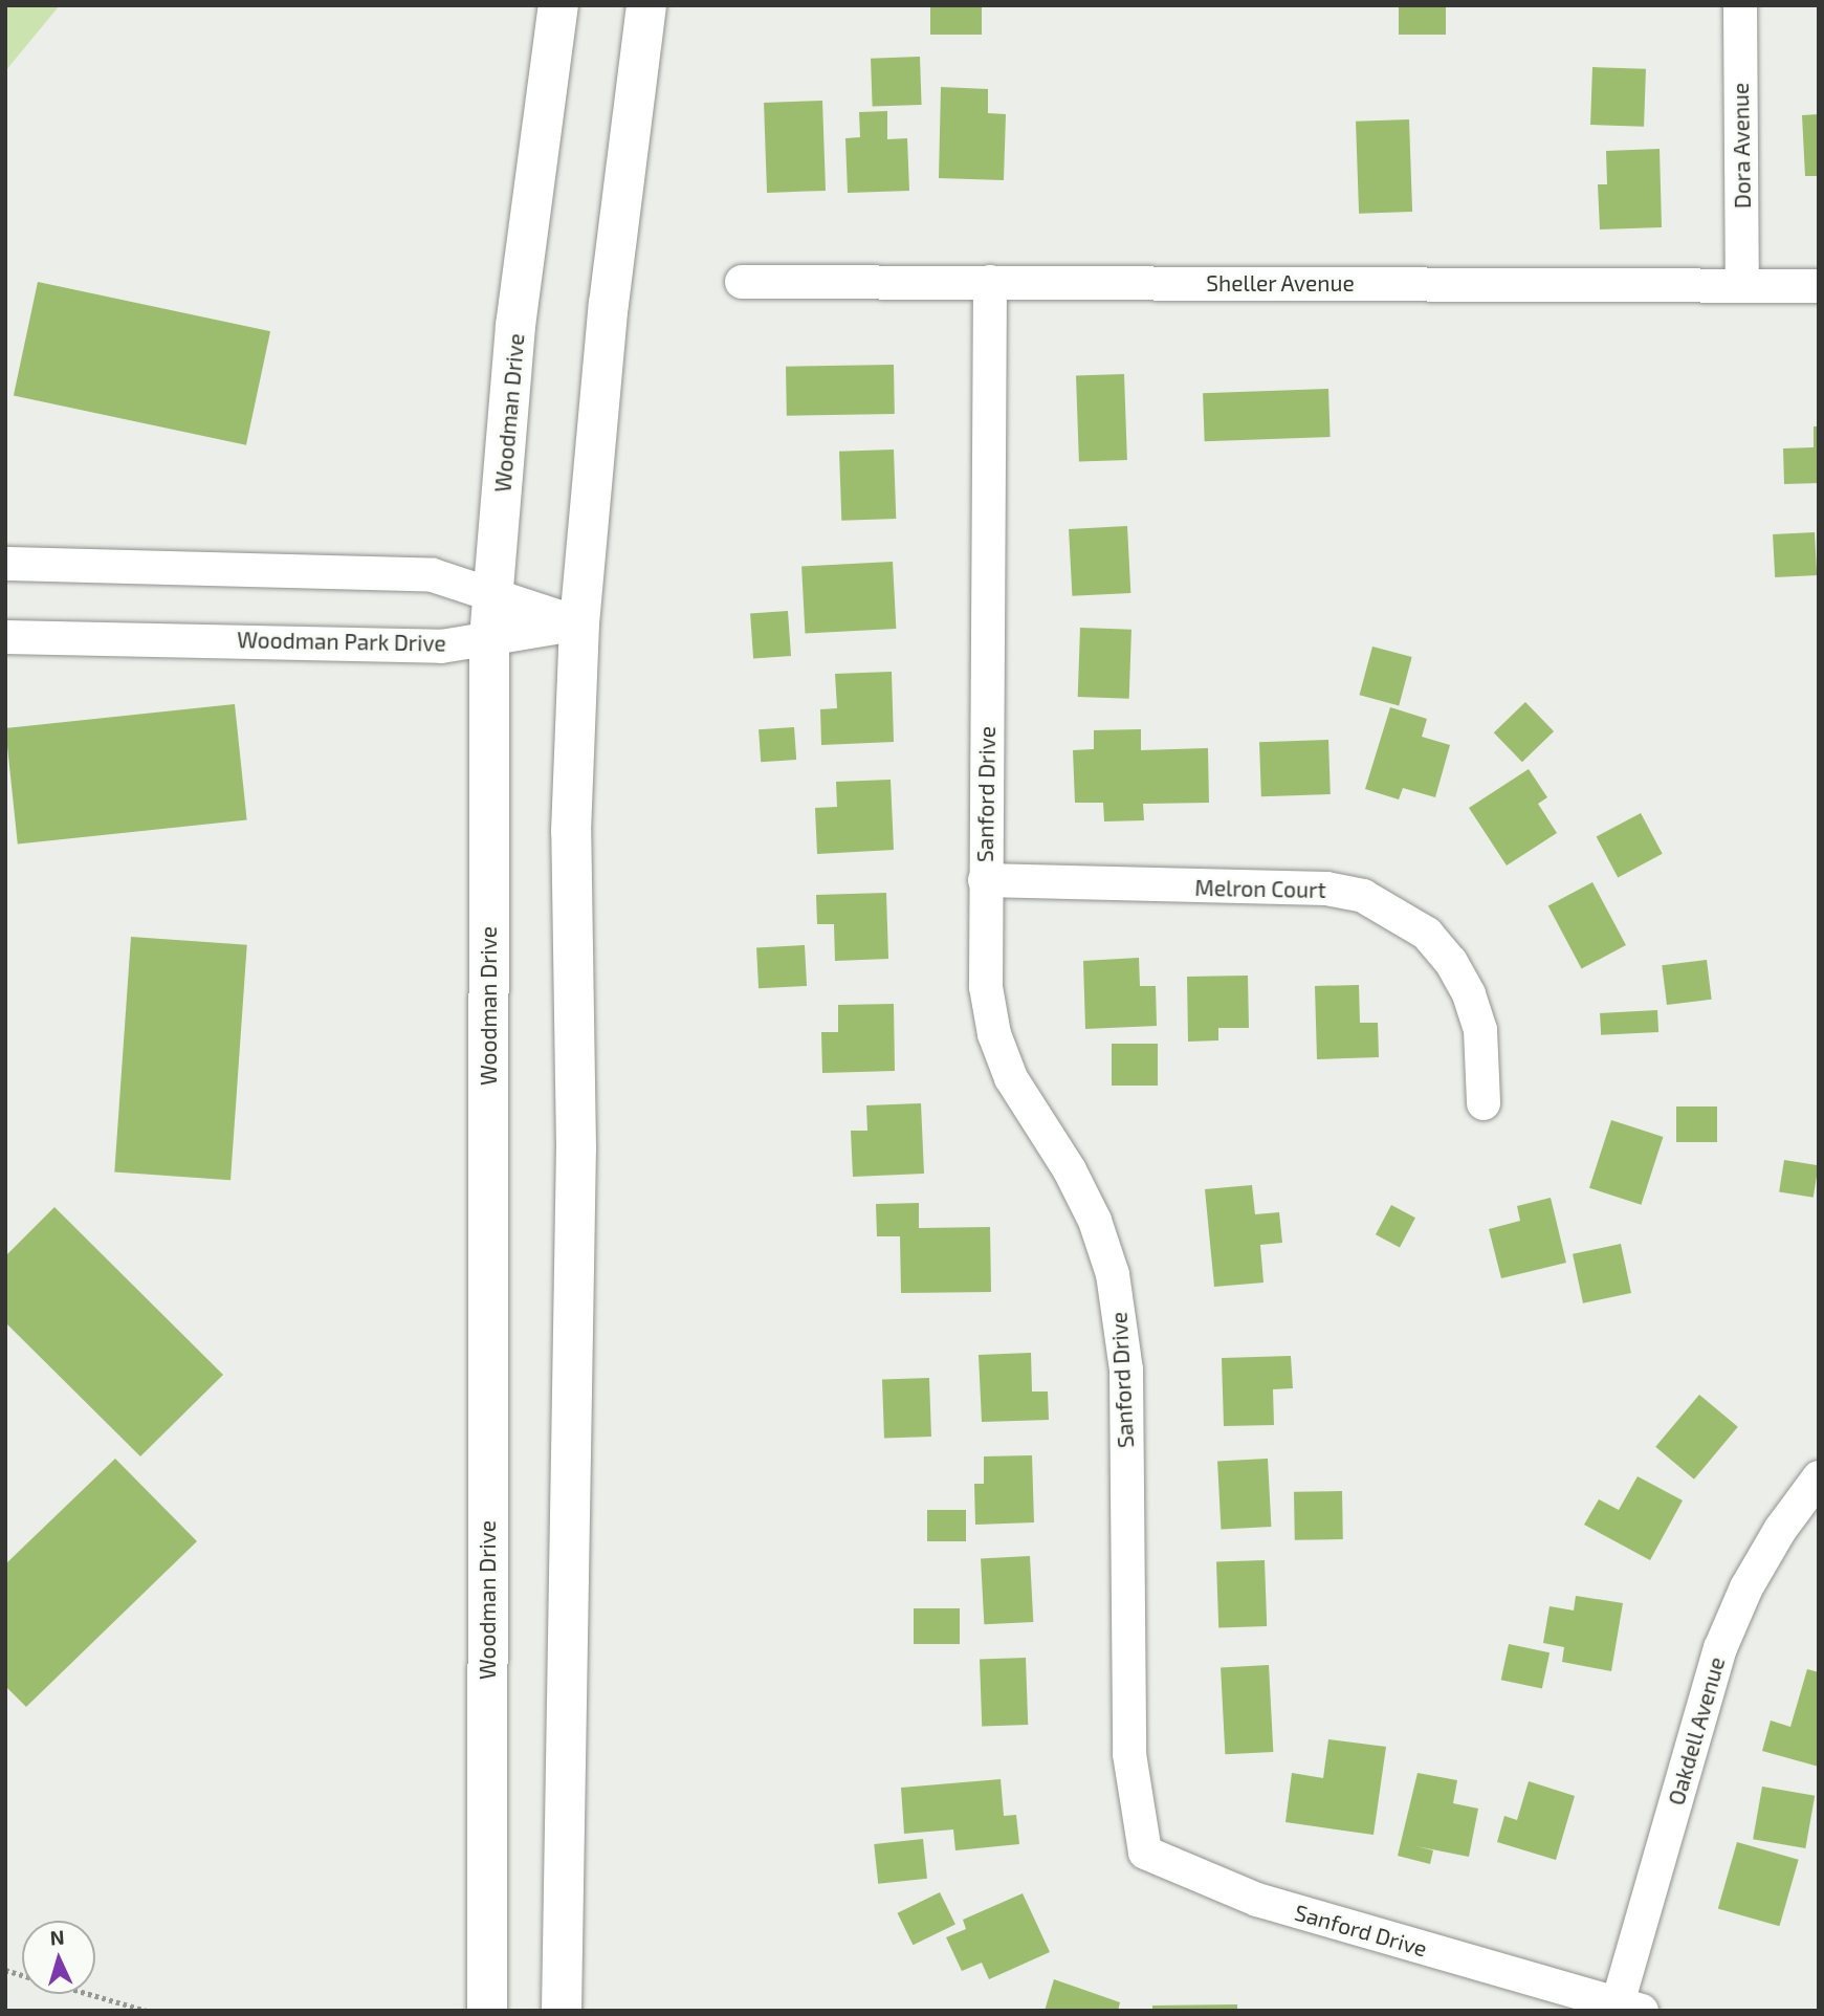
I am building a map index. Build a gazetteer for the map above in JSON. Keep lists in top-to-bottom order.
{
  "streets": {
    "main road": ["Woodman Drive"],
    "street": [
      "Dora Avenue",
      "Sheller Avenue",
      "Woodman Park Drive",
      "Sanford Drive",
      "Melron Court",
      "Oakdell Avenue"
    ]
  },
  "crossings": [
    ["Dora Avenue", "Sheller Avenue"],
    ["Sheller Avenue", "Sanford Drive"],
    ["Woodman Drive", "Woodman Park Drive"],
    ["Sanford Drive", "Melron Court"],
    ["Sanford Drive", "Oakdell Avenue"]
  ],
  "north": "top"
}
